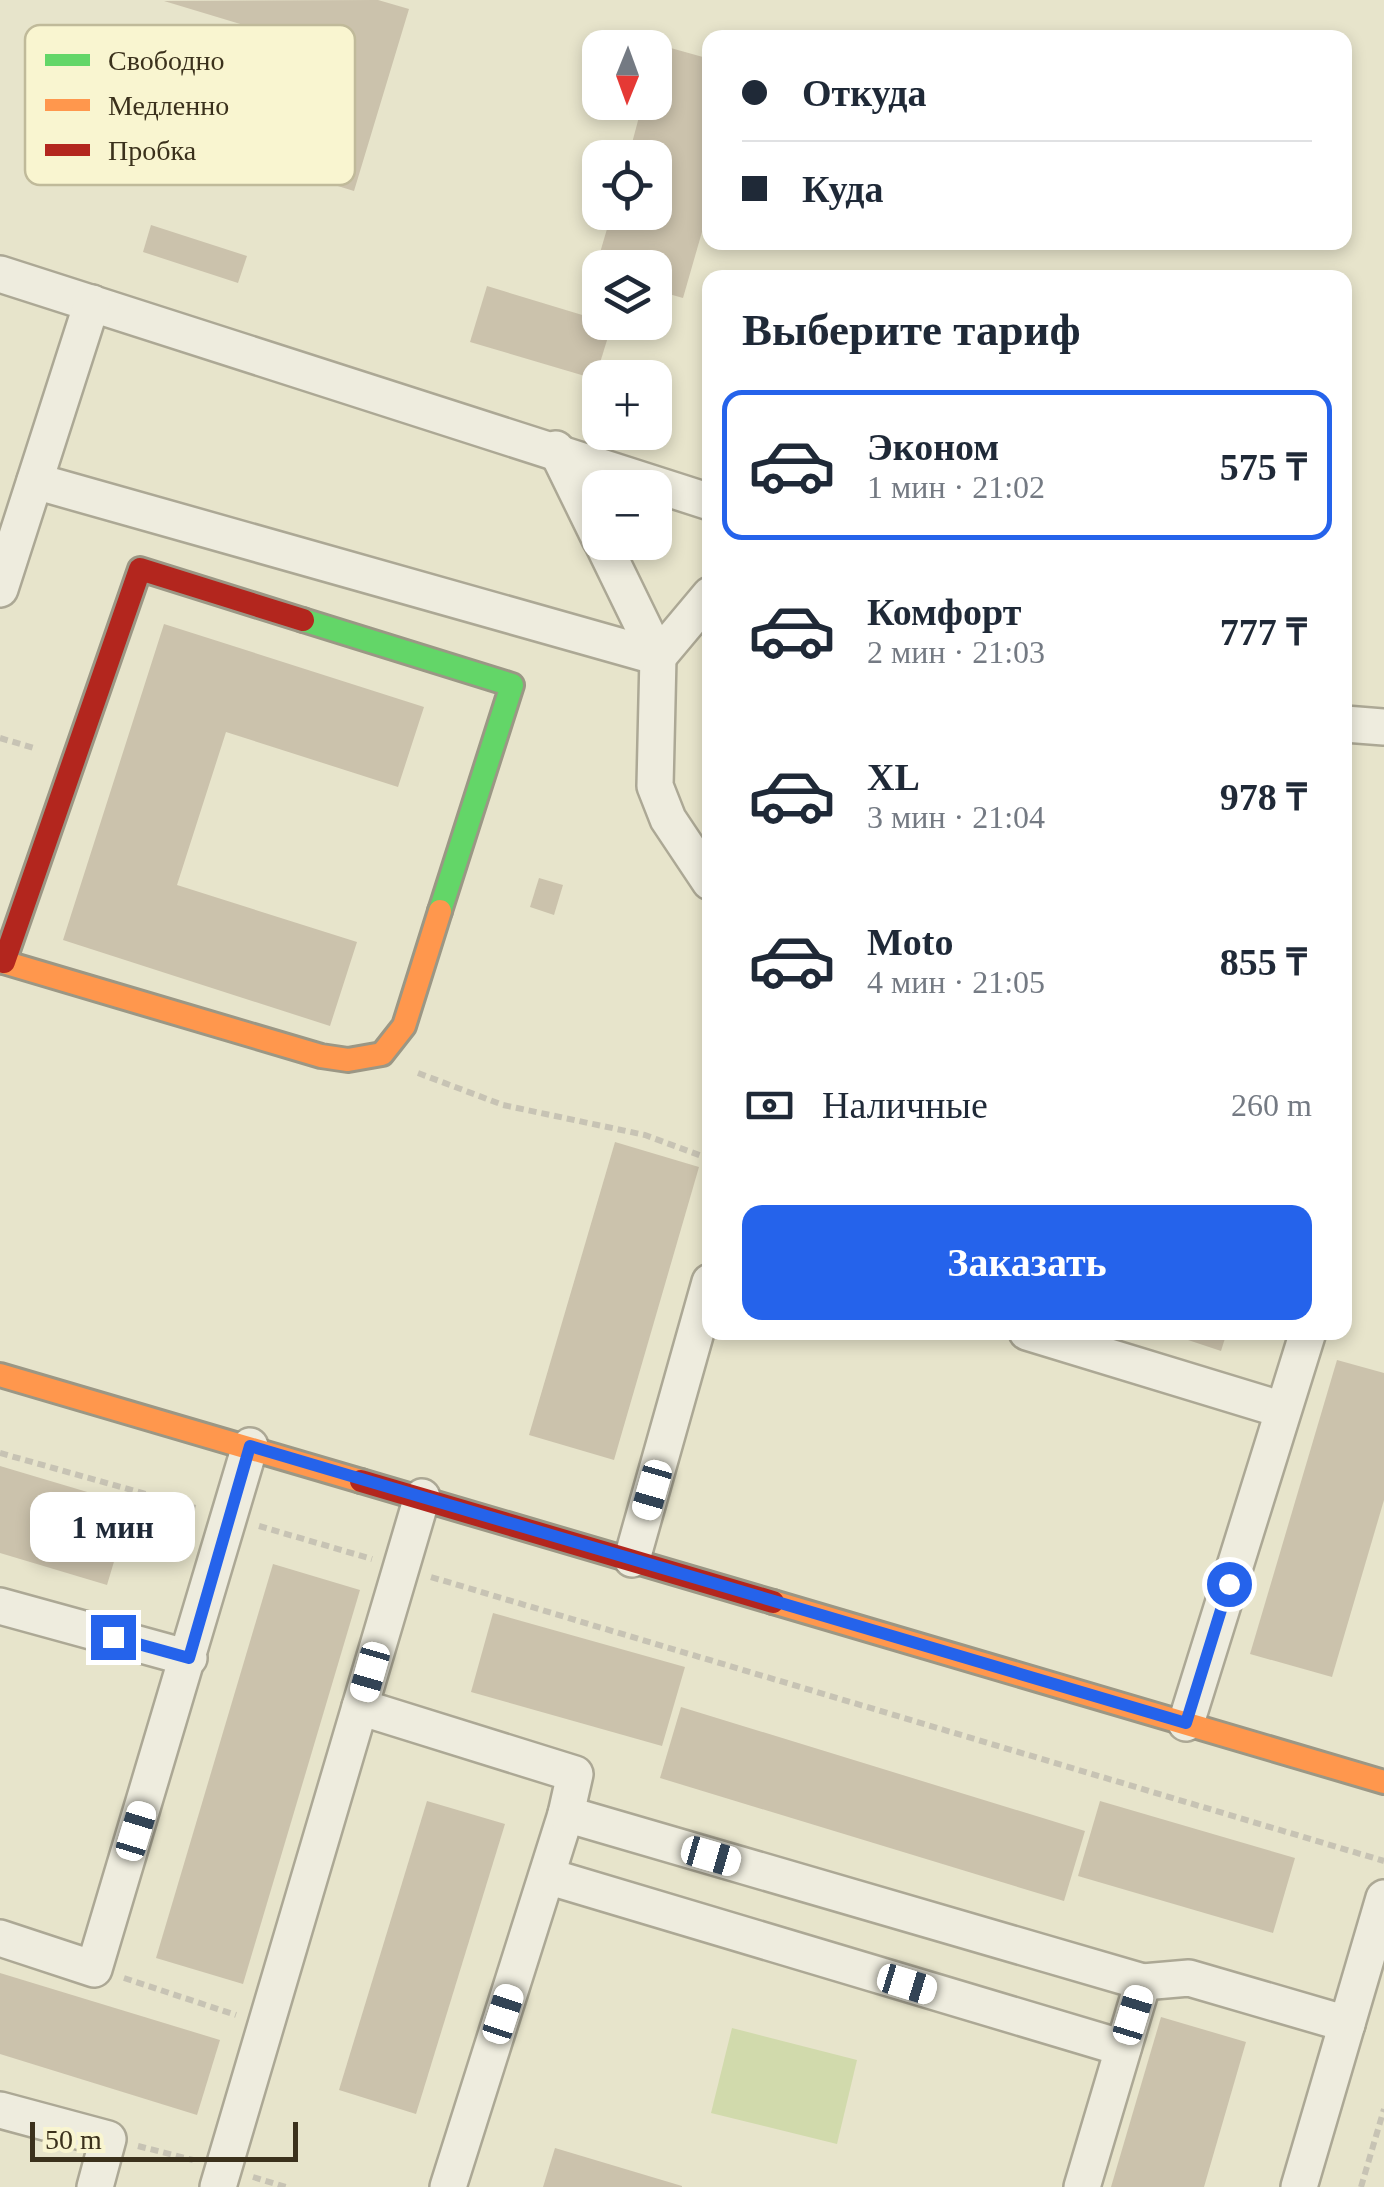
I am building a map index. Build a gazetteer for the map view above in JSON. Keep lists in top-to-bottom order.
{
  "legend": ["Свободно", "Медленно", "Пробка"],
  "scale_bar": "50 m",
  "north": "bottom",
  "page": {
    "map_buttons": ["+", "−"],
    "banner": ["Откуда", "Куда"],
    "heading": "Выберите тариф",
    "list": [
      {
        "name": "Эконом",
        "note": "1 мин · 21:02",
        "value": "575 ₸"
      },
      {
        "name": "Комфорт",
        "note": "2 мин · 21:03",
        "value": "777 ₸"
      },
      {
        "name": "XL",
        "note": "3 мин · 21:04",
        "value": "978 ₸"
      },
      {
        "name": "Moto",
        "note": "4 мин · 21:05",
        "value": "855 ₸"
      }
    ],
    "pay": ["Наличные", "260 m"],
    "buttons": "Заказать",
    "bubble": "1 мин",
    "scale": "50 m"
  }
}
